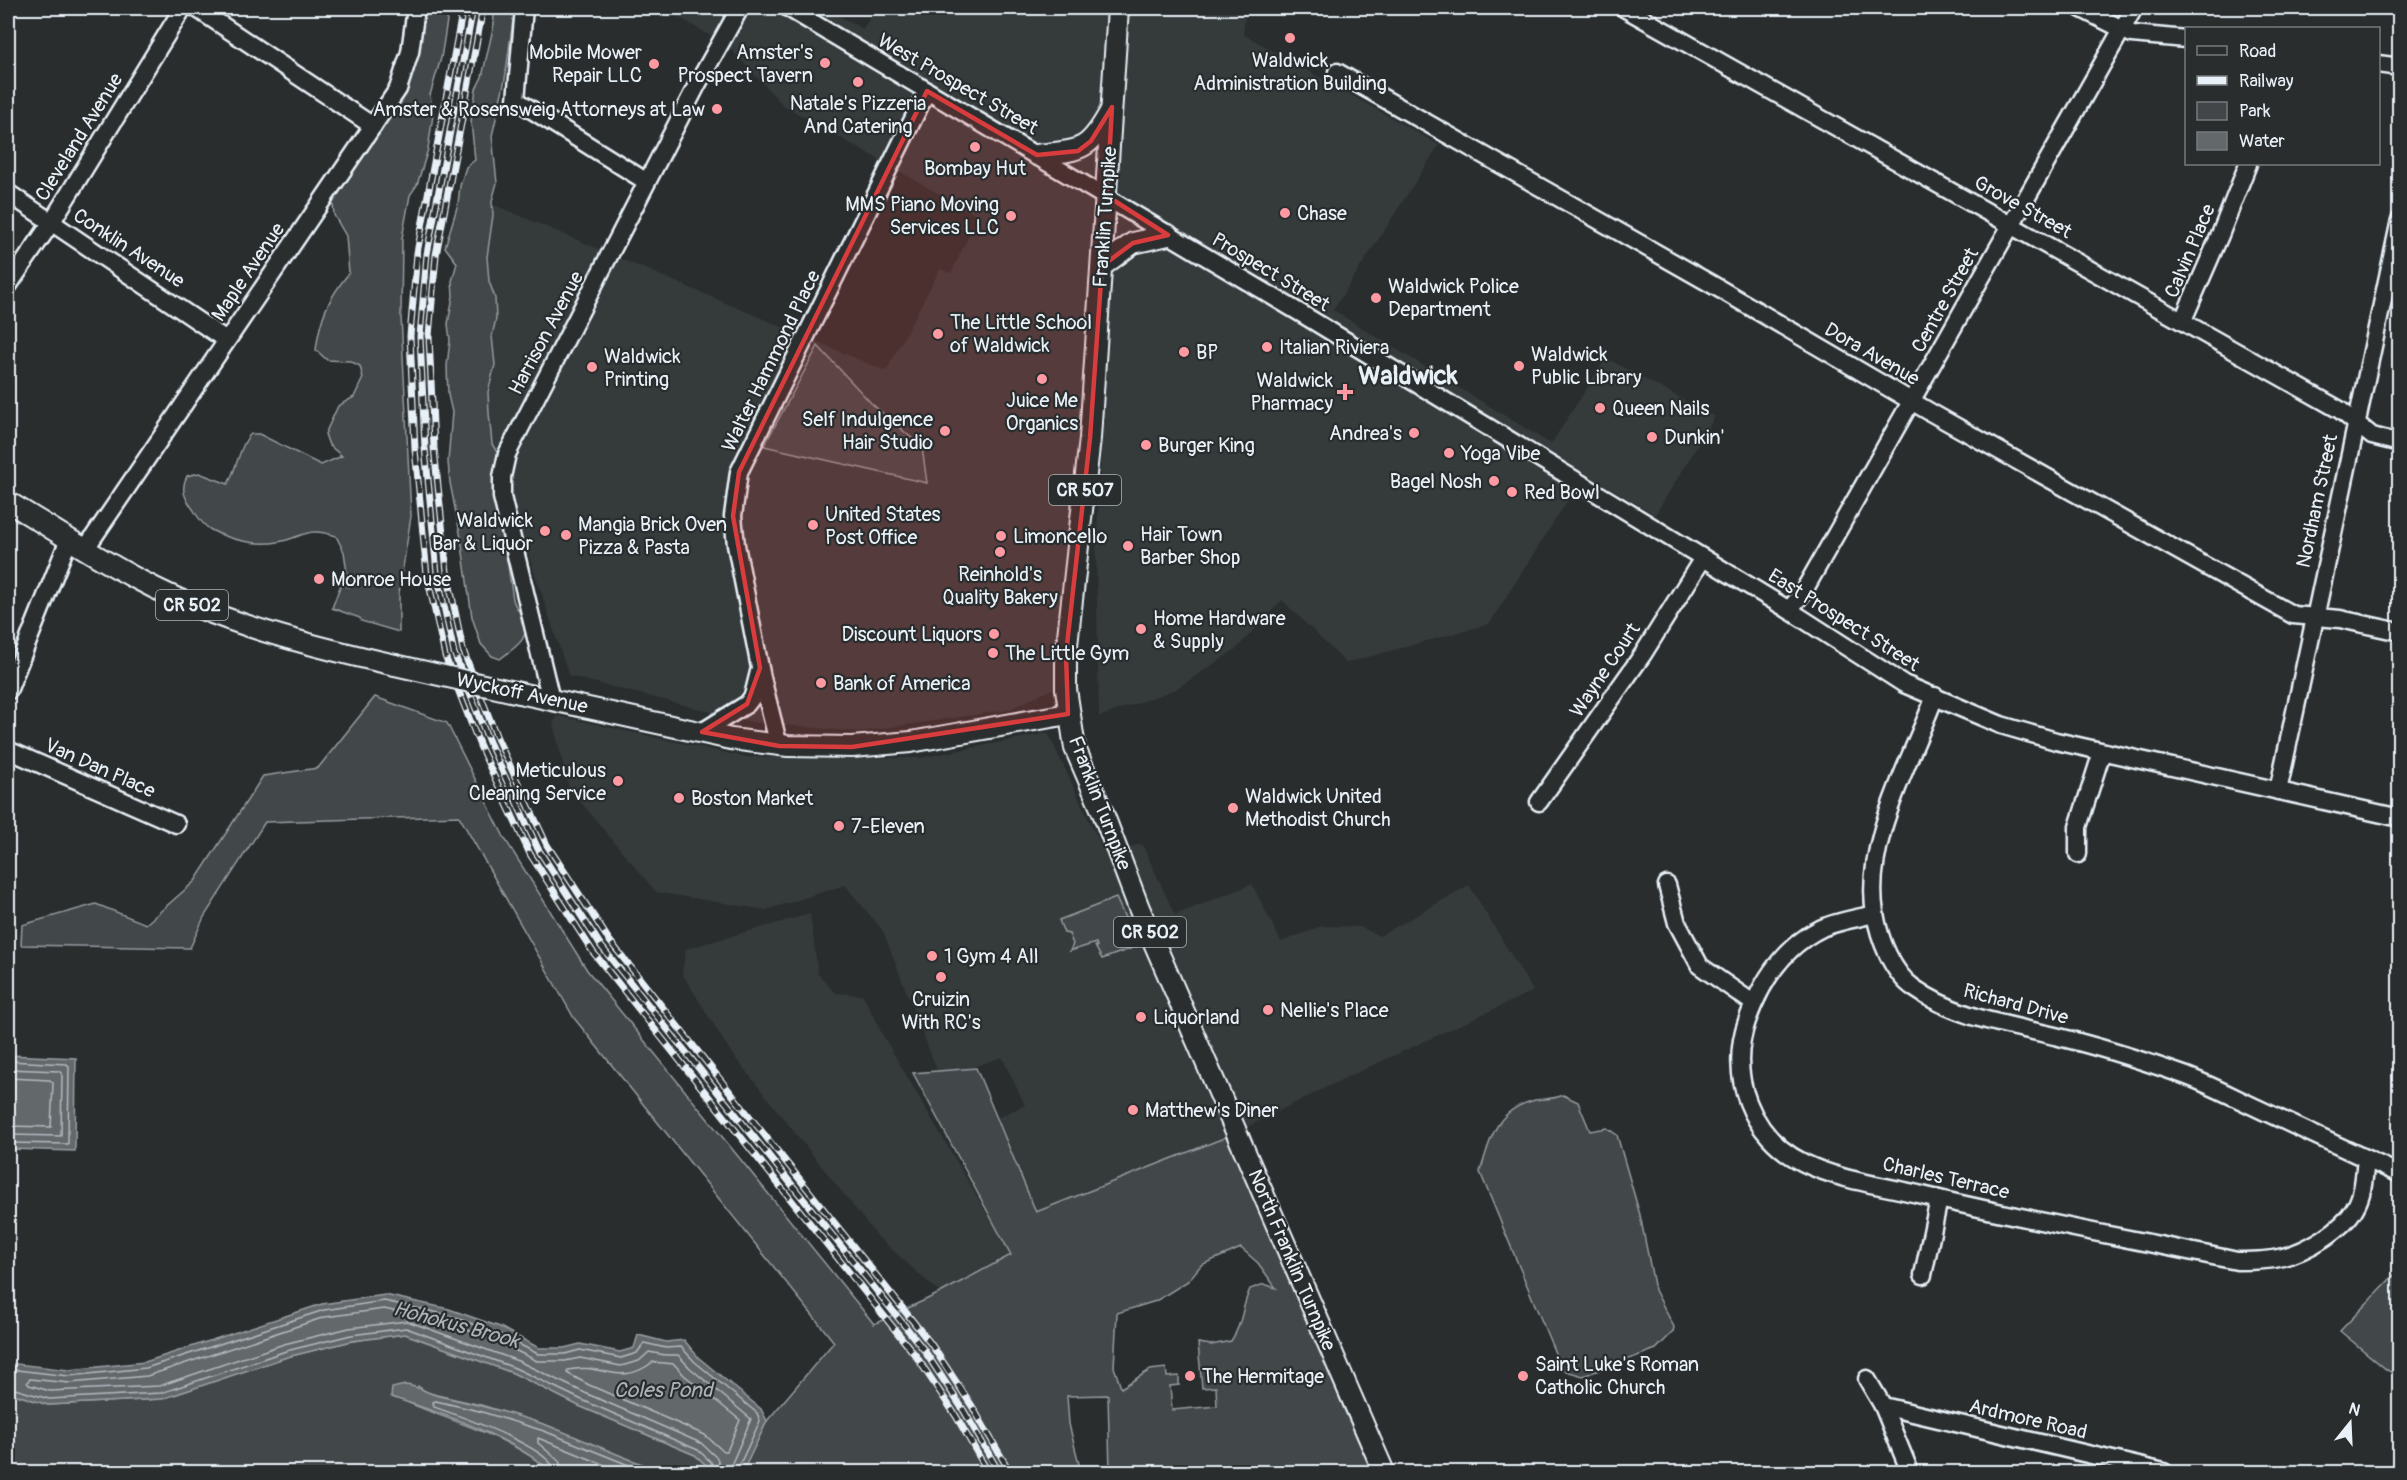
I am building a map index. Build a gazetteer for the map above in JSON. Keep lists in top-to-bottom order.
{
  "streets": {
    "main road": [
      "Franklin Turnpike",
      "CR 507",
      "CR 502",
      "Wyckoff Avenue",
      "North Franklin Turnpike"
    ],
    "street": [
      "West Prospect Street",
      "Cleveland Avenue",
      "Grove Street",
      "Conklin Avenue",
      "Calvin Place",
      "Maple Avenue",
      "Prospect Street",
      "Centre Street",
      "Harrison Avenue",
      "Dora Avenue",
      "Walter Hammond Place",
      "Nordham Street",
      "East Prospect Street",
      "Wayne Court",
      "Van Dan Place",
      "Richard Drive",
      "Charles Terrace",
      "Ardmore Road"
    ]
  },
  "crossings": [
    ["West Prospect Street", "Franklin Turnpike"],
    ["West Prospect Street", "Prospect Street"],
    ["West Prospect Street", "Walter Hammond Place"],
    ["Cleveland Avenue", "Conklin Avenue"],
    ["Grove Street", "Calvin Place"],
    ["Grove Street", "Centre Street"],
    ["Grove Street", "Nordham Street"],
    ["Franklin Turnpike", "Prospect Street"],
    ["Franklin Turnpike", "Wyckoff Avenue"],
    ["Franklin Turnpike", "North Franklin Turnpike"],
    ["Conklin Avenue", "Maple Avenue"],
    ["Maple Avenue", "Wyckoff Avenue"],
    ["Prospect Street", "East Prospect Street"],
    ["Centre Street", "Dora Avenue"],
    ["Centre Street", "East Prospect Street"],
    ["Harrison Avenue", "Wyckoff Avenue"],
    ["Dora Avenue", "Nordham Street"],
    ["Walter Hammond Place", "Wyckoff Avenue"],
    ["Nordham Street", "East Prospect Street"],
    ["East Prospect Street", "Wayne Court"],
    ["East Prospect Street", "Richard Drive"],
    ["Richard Drive", "Charles Terrace"]
  ],
  "districts": ["Waldwick"],
  "water": ["Hohokus Brook", "Coles Pond"],
  "places": {
    "other": [
      "Waldwick Administration Building",
      "Amster's Prospect Tavern",
      "Mobile Mower Repair LLC",
      "Natale's Pizzeria And Catering",
      "Amster & Rosensweig Attorneys at Law",
      "Bombay Hut",
      "Chase",
      "MMS Piano Moving Services LLC",
      "Waldwick Police Department",
      "The Little School of Waldwick",
      "Italian Riviera",
      "BP",
      "Waldwick Public Library",
      "Waldwick Printing",
      "Juice Me Organics",
      "Queen Nails",
      "Self Indulgence Hair Studio",
      "Andrea's",
      "Dunkin'",
      "Burger King",
      "Yoga Vibe",
      "Bagel Nosh",
      "Red Bowl",
      "United States Post Office",
      "Waldwick Bar & Liquor",
      "Mangia Brick Oven Pizza & Pasta",
      "Limoncello",
      "Hair Town Barber Shop",
      "Reinhold's Quality Bakery",
      "Monroe House",
      "Home Hardware & Supply",
      "Discount Liquors",
      "The Little Gym",
      "Bank of America",
      "Meticulous Cleaning Service",
      "Boston Market",
      "Waldwick United Methodist Church",
      "7-Eleven",
      "1 Gym 4 All",
      "Cruizin With RC's",
      "Nellie's Place",
      "Liquorland",
      "Matthew's Diner",
      "The Hermitage",
      "Saint Luke's Roman Catholic Church"
    ],
    "health": ["Waldwick Pharmacy"]
  },
  "legend": [
    "Road",
    "Railway",
    "Park",
    "Water"
  ],
  "north": "top"
}
